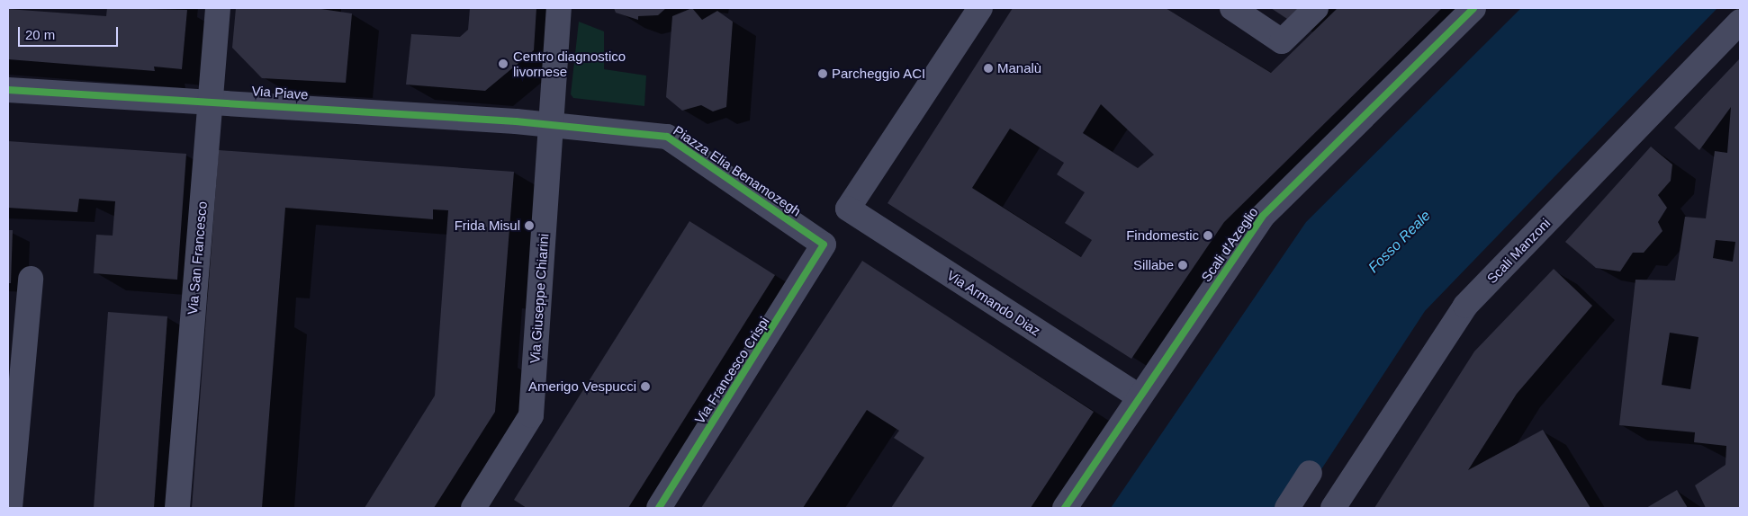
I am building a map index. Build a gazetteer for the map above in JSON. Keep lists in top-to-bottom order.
{
  "streets": {
    "street": [
      "Via Piave",
      "Piazza Elia Benamozegh",
      "Scali d'Azeglio",
      "Scali Manzoni",
      "Via San Francesco",
      "Via Giuseppe Chiarini",
      "Via Armando Diaz",
      "Via Francesco Crispi"
    ]
  },
  "crossings": [
    ["Via Piave", "Piazza Elia Benamozegh"],
    ["Via Piave", "Via San Francesco"],
    ["Via Piave", "Via Giuseppe Chiarini"],
    ["Piazza Elia Benamozegh", "Via Giuseppe Chiarini"],
    ["Piazza Elia Benamozegh", "Via Francesco Crispi"],
    ["Scali d'Azeglio", "Via Armando Diaz"]
  ],
  "water": ["Fosso Reale"],
  "places": [
    "Centro diagnostico livornese",
    "Manalù",
    "Parcheggio ACI",
    "Frida Misul",
    "Findomestic",
    "Sillabe",
    "Amerigo Vespucci"
  ],
  "scale_bar": "20 m"
}
